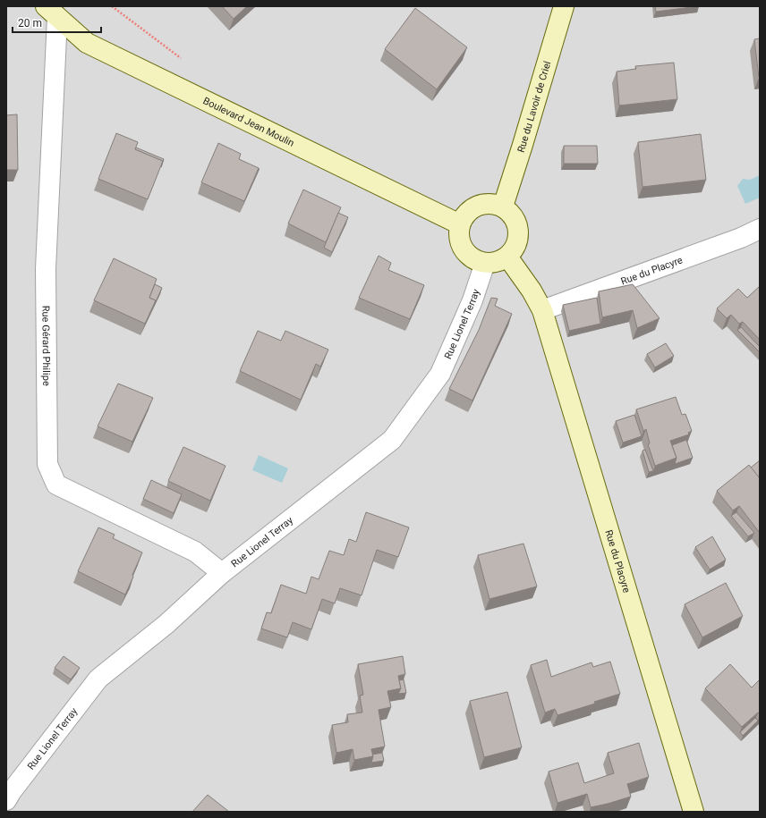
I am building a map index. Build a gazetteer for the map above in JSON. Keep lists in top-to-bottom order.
{
  "streets": {
    "street": [
      "Rue du Lavoir de Criel",
      "Boulevard Jean Moulin",
      "Rue du Placyre",
      "Rue Lionel Terray",
      "Rue Gérard Philipe"
    ]
  },
  "crossings": [
    ["Rue du Lavoir de Criel", "Boulevard Jean Moulin"],
    ["Rue du Lavoir de Criel", "Rue du Placyre"],
    ["Rue du Lavoir de Criel", "Rue Lionel Terray"],
    ["Boulevard Jean Moulin", "Rue du Placyre"],
    ["Boulevard Jean Moulin", "Rue Lionel Terray"],
    ["Boulevard Jean Moulin", "Rue Gérard Philipe"],
    ["Rue du Placyre", "Rue Lionel Terray"],
    ["Rue Lionel Terray", "Rue Gérard Philipe"]
  ],
  "scale_bar": "20 m"
}
